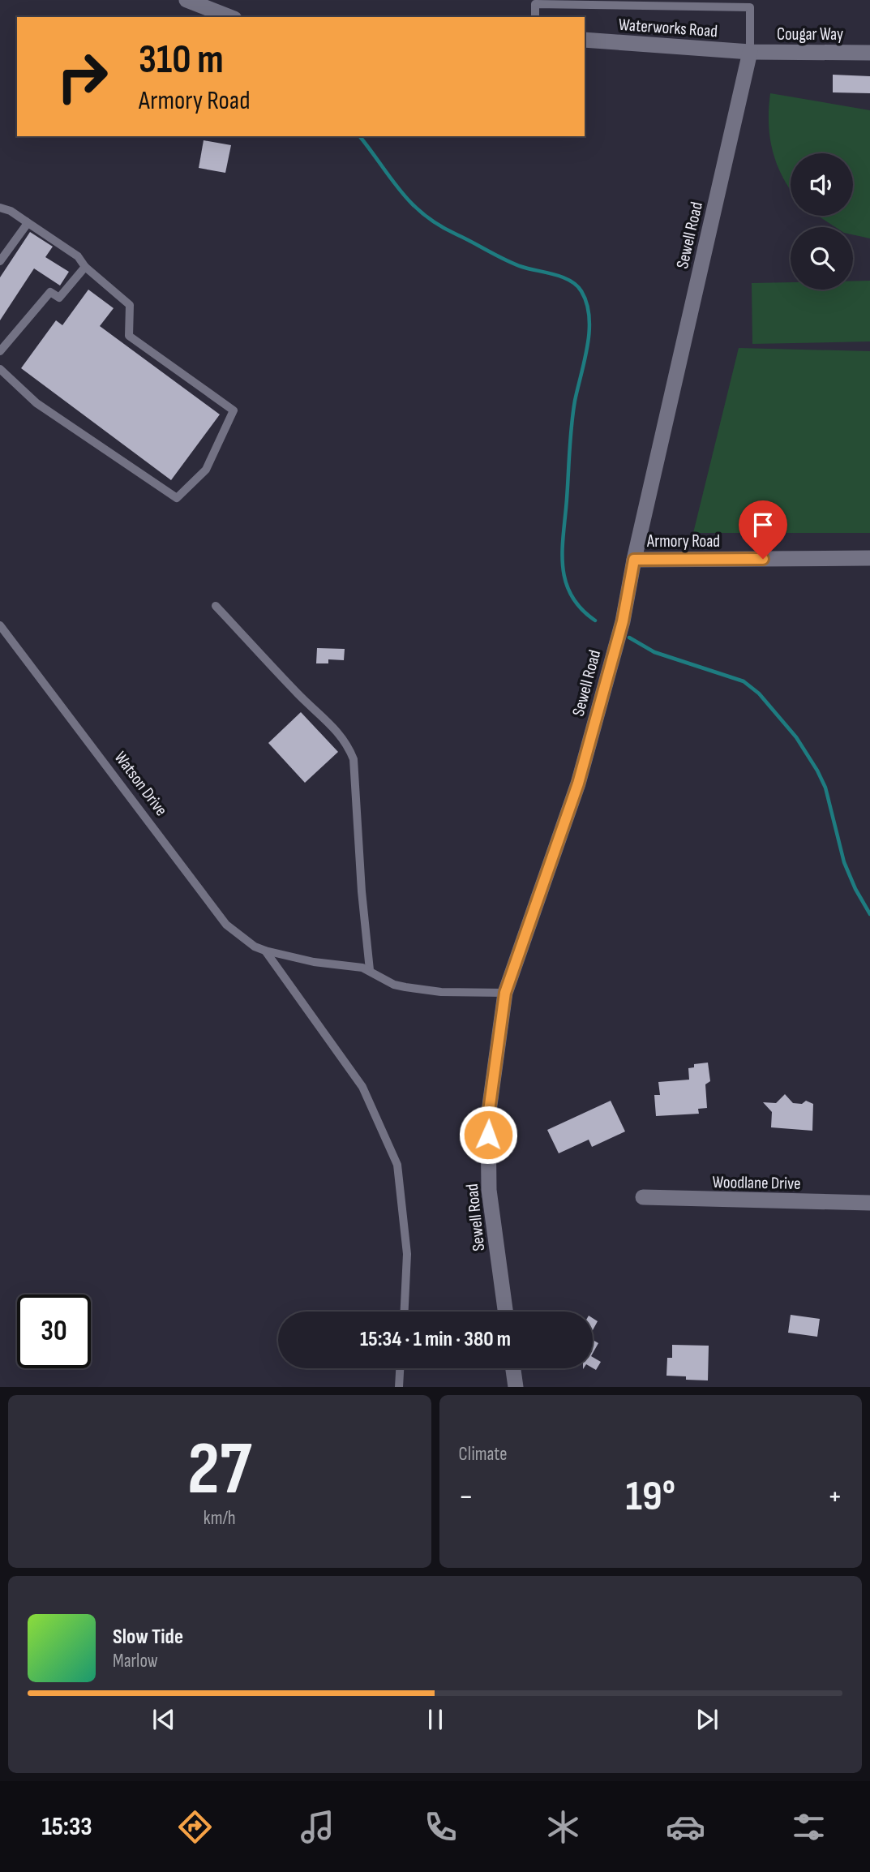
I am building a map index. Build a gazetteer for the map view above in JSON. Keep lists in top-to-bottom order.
{
  "streets": {
    "street": [
      "Waterworks Road",
      "Cougar Way",
      "Sewell Road",
      "Armory Road",
      "Woodlane Drive"
    ],
    "lane": ["Watson Drive"]
  },
  "crossings": [
    ["Waterworks Road", "Cougar Way"],
    ["Waterworks Road", "Sewell Road"],
    ["Cougar Way", "Sewell Road"],
    ["Sewell Road", "Armory Road"]
  ],
  "page": {
    "turn": ["310 m", "Armory Road"],
    "limit": "30",
    "trip": "15:34 · 1 min · 380 m",
    "tile": [
      ["27", "km/h"],
      "Climate"
    ],
    "heat": ["−", "19°", "+"],
    "song": ["Slow Tide", "Marlow"],
    "tabs": "15:33"
  }
}
